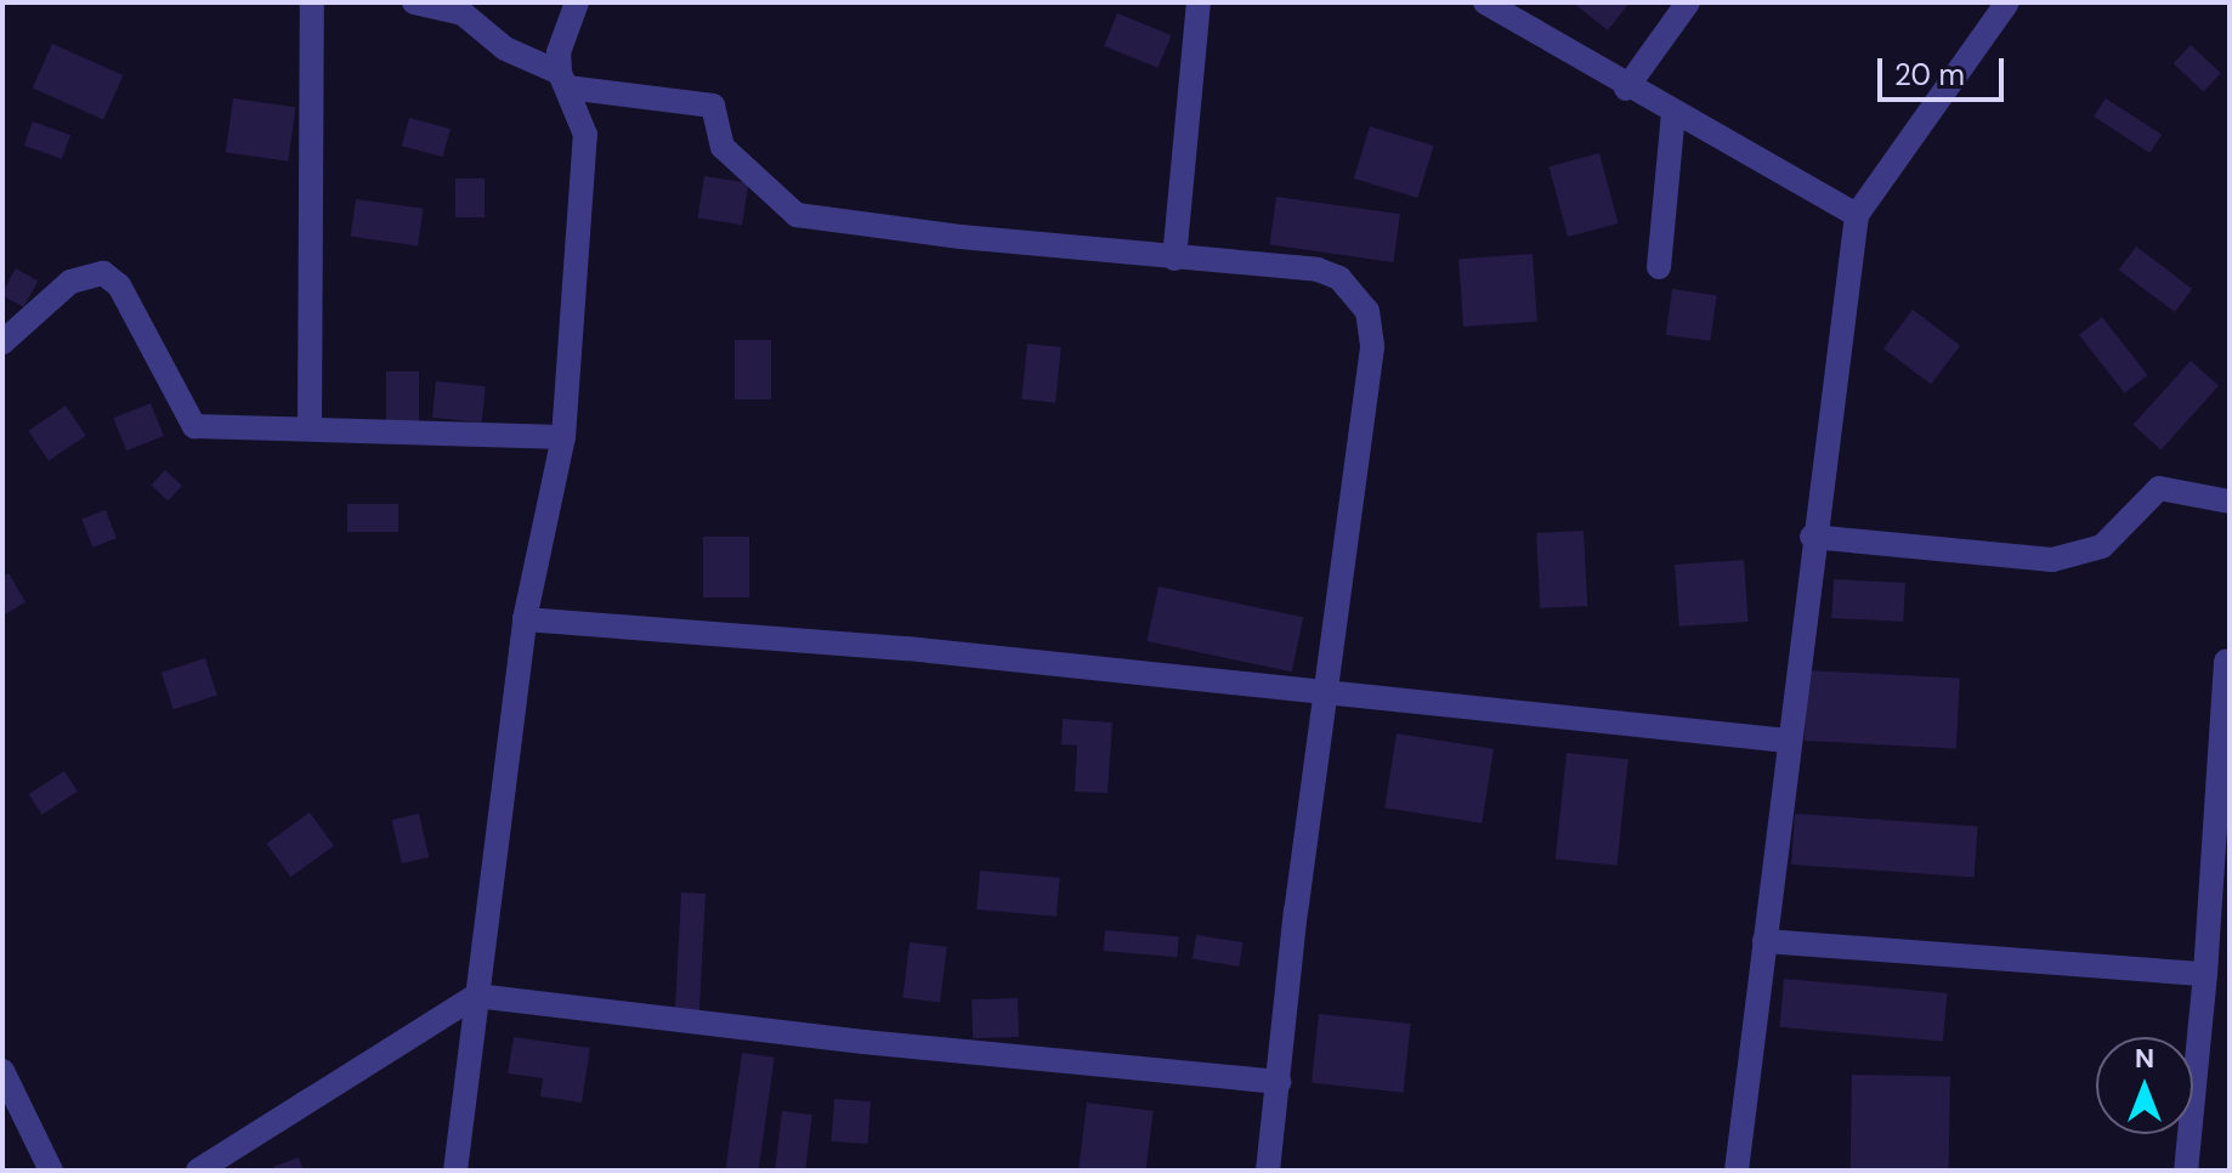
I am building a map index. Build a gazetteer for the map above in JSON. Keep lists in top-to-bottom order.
{
  "scale_bar": "20 m",
  "north": "top"
}
